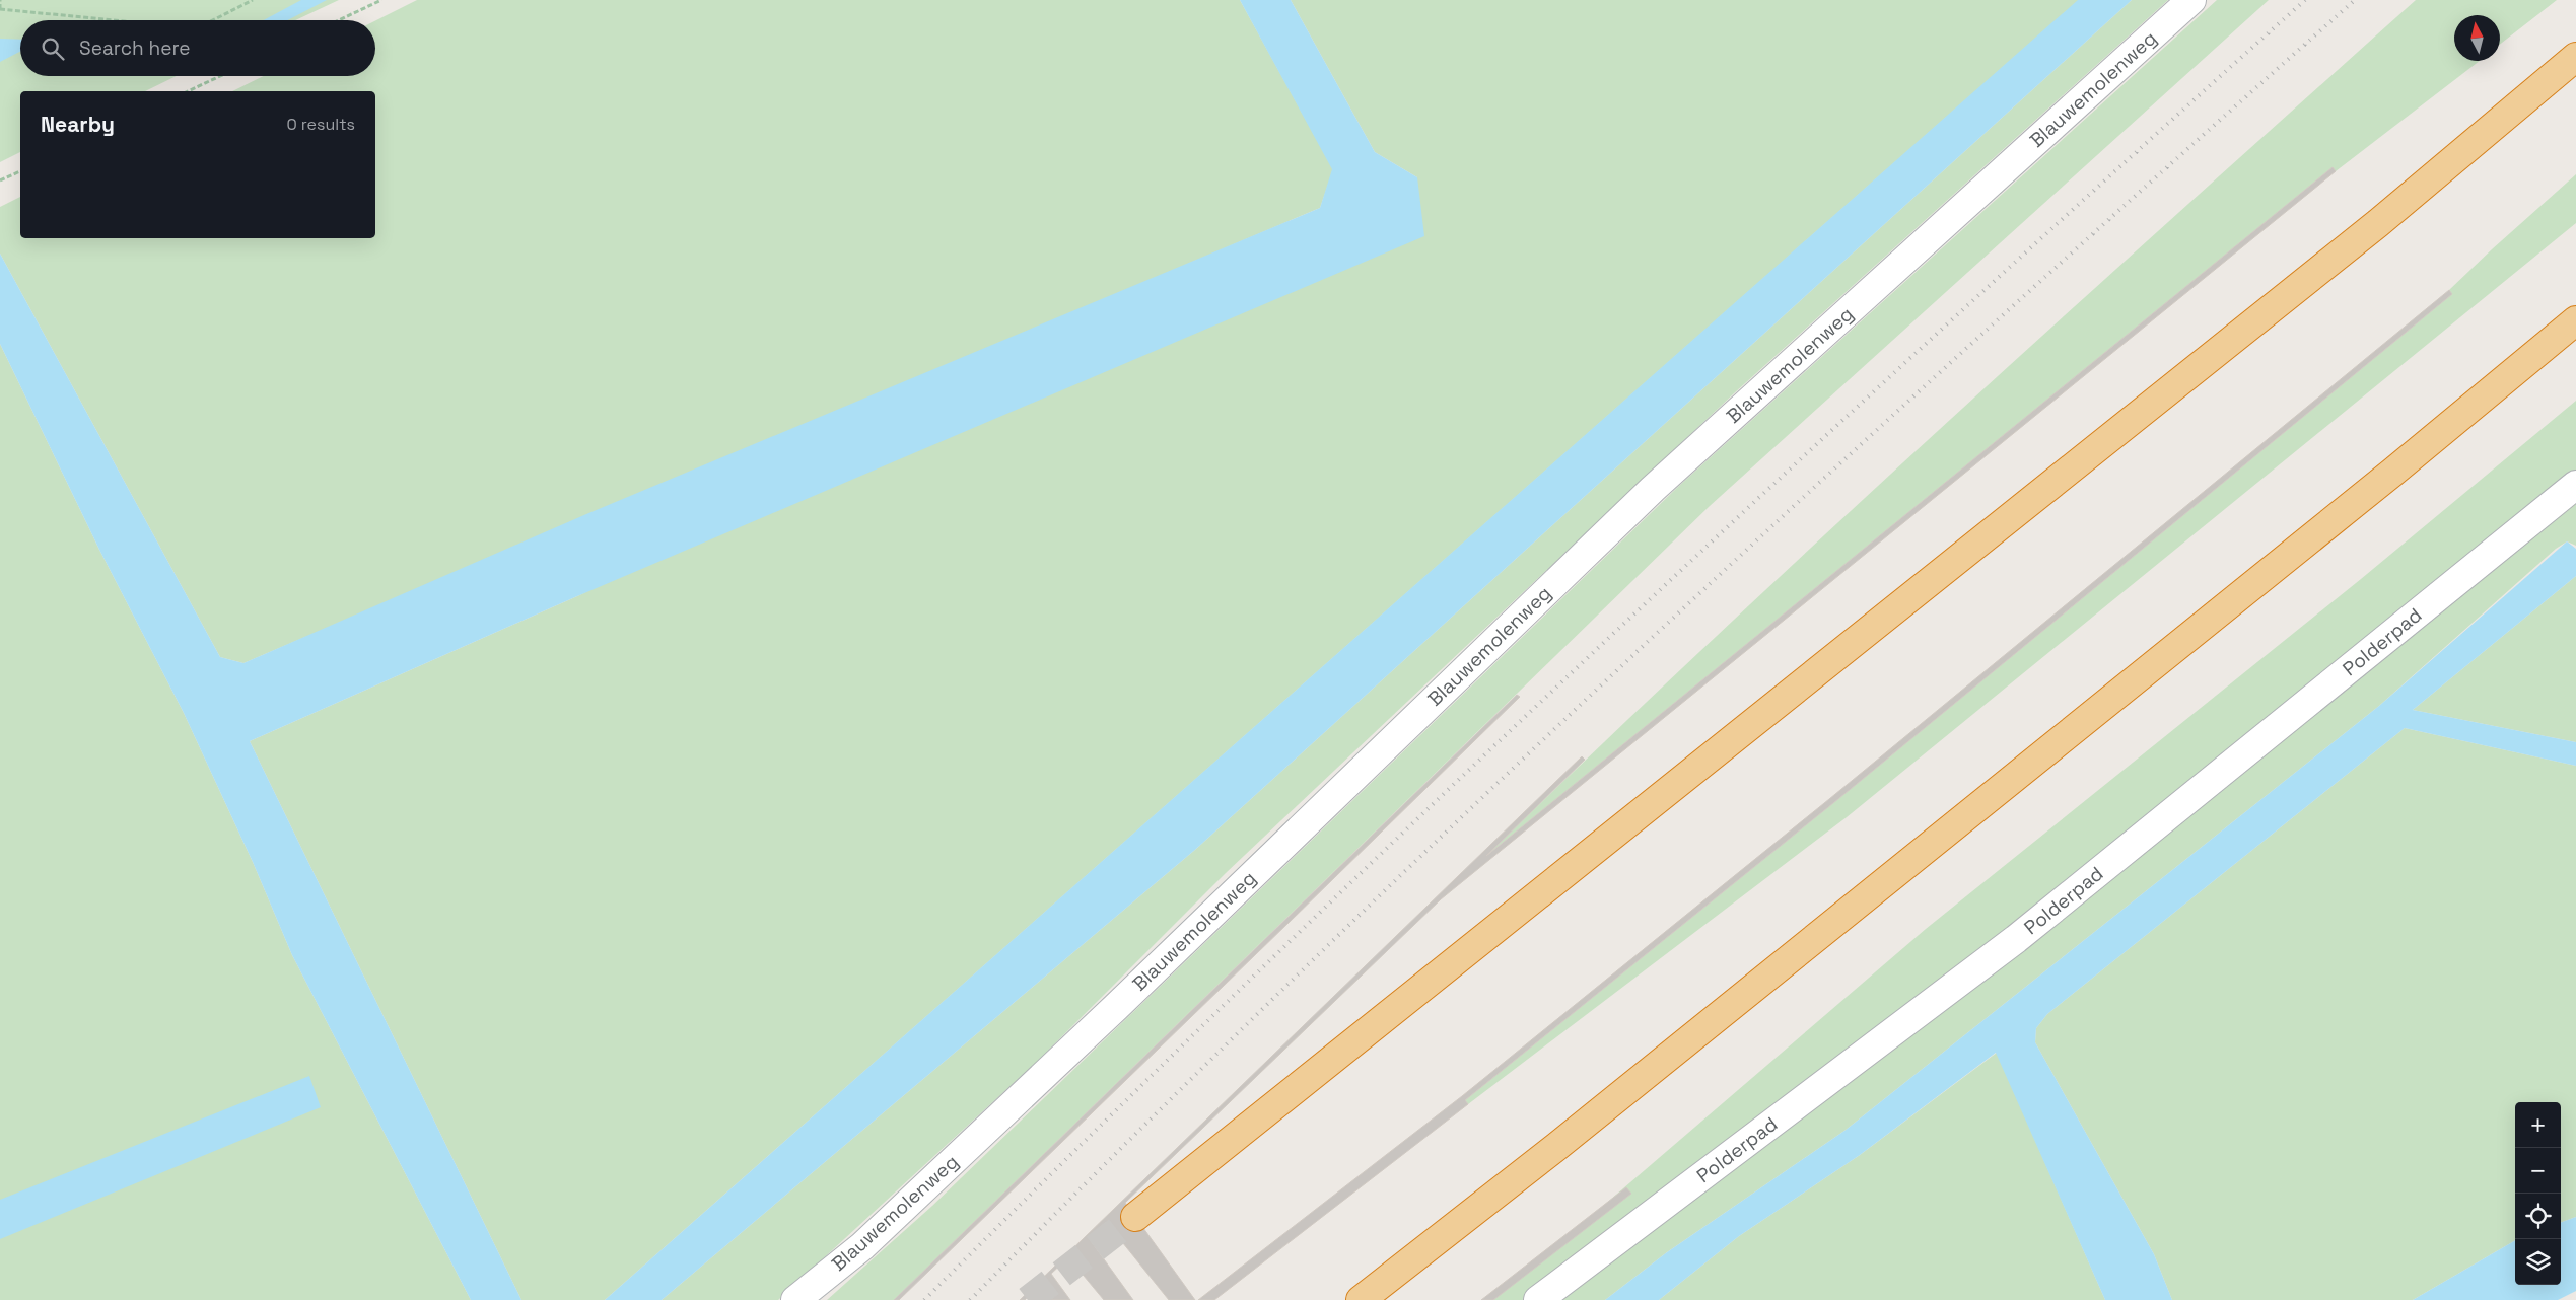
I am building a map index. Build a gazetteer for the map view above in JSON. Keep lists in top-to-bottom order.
{
  "streets": {
    "street": ["Blauwemolenweg", "Polderpad"]
  },
  "north": "top",
  "page": {
    "search": "Search here",
    "heading": ["Nearby", "0 results"],
    "map_buttons": ["+", "−"]
  }
}
